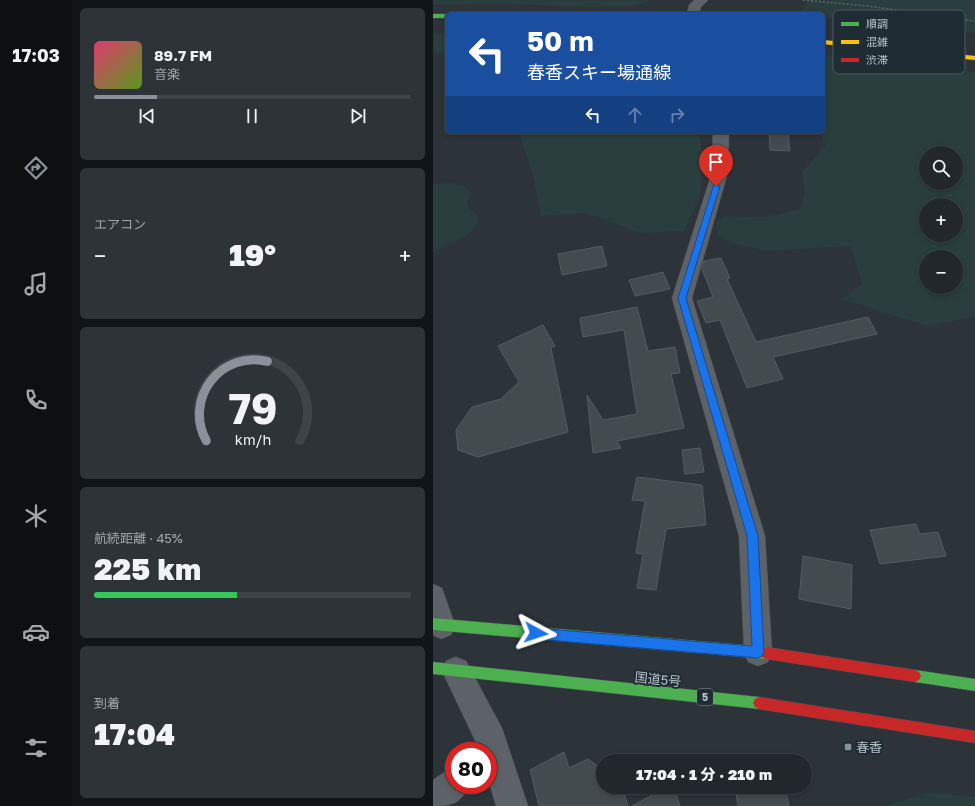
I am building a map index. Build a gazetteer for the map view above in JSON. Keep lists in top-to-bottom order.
{
  "streets": {
    "highway": ["国道5号", "5"]
  },
  "places": {
    "transit": ["春香"]
  },
  "legend": ["順調", "混雑", "渋滞"],
  "page": {
    "tabs": "17:03",
    "turn": ["50 m", "春香スキー場通線"],
    "song": ["89.7 FM", "音楽"],
    "map_buttons": ["+", "−"],
    "tile": [
      "エアコン",
      ["航続距離 · 45%", "225 km"],
      ["到着", "17:04"]
    ],
    "heat": ["−", "19°", "+"],
    "limit": "80",
    "trip": "17:04 · 1 分 · 210 m",
    "gauge": ["79", "km/h"]
  }
}
